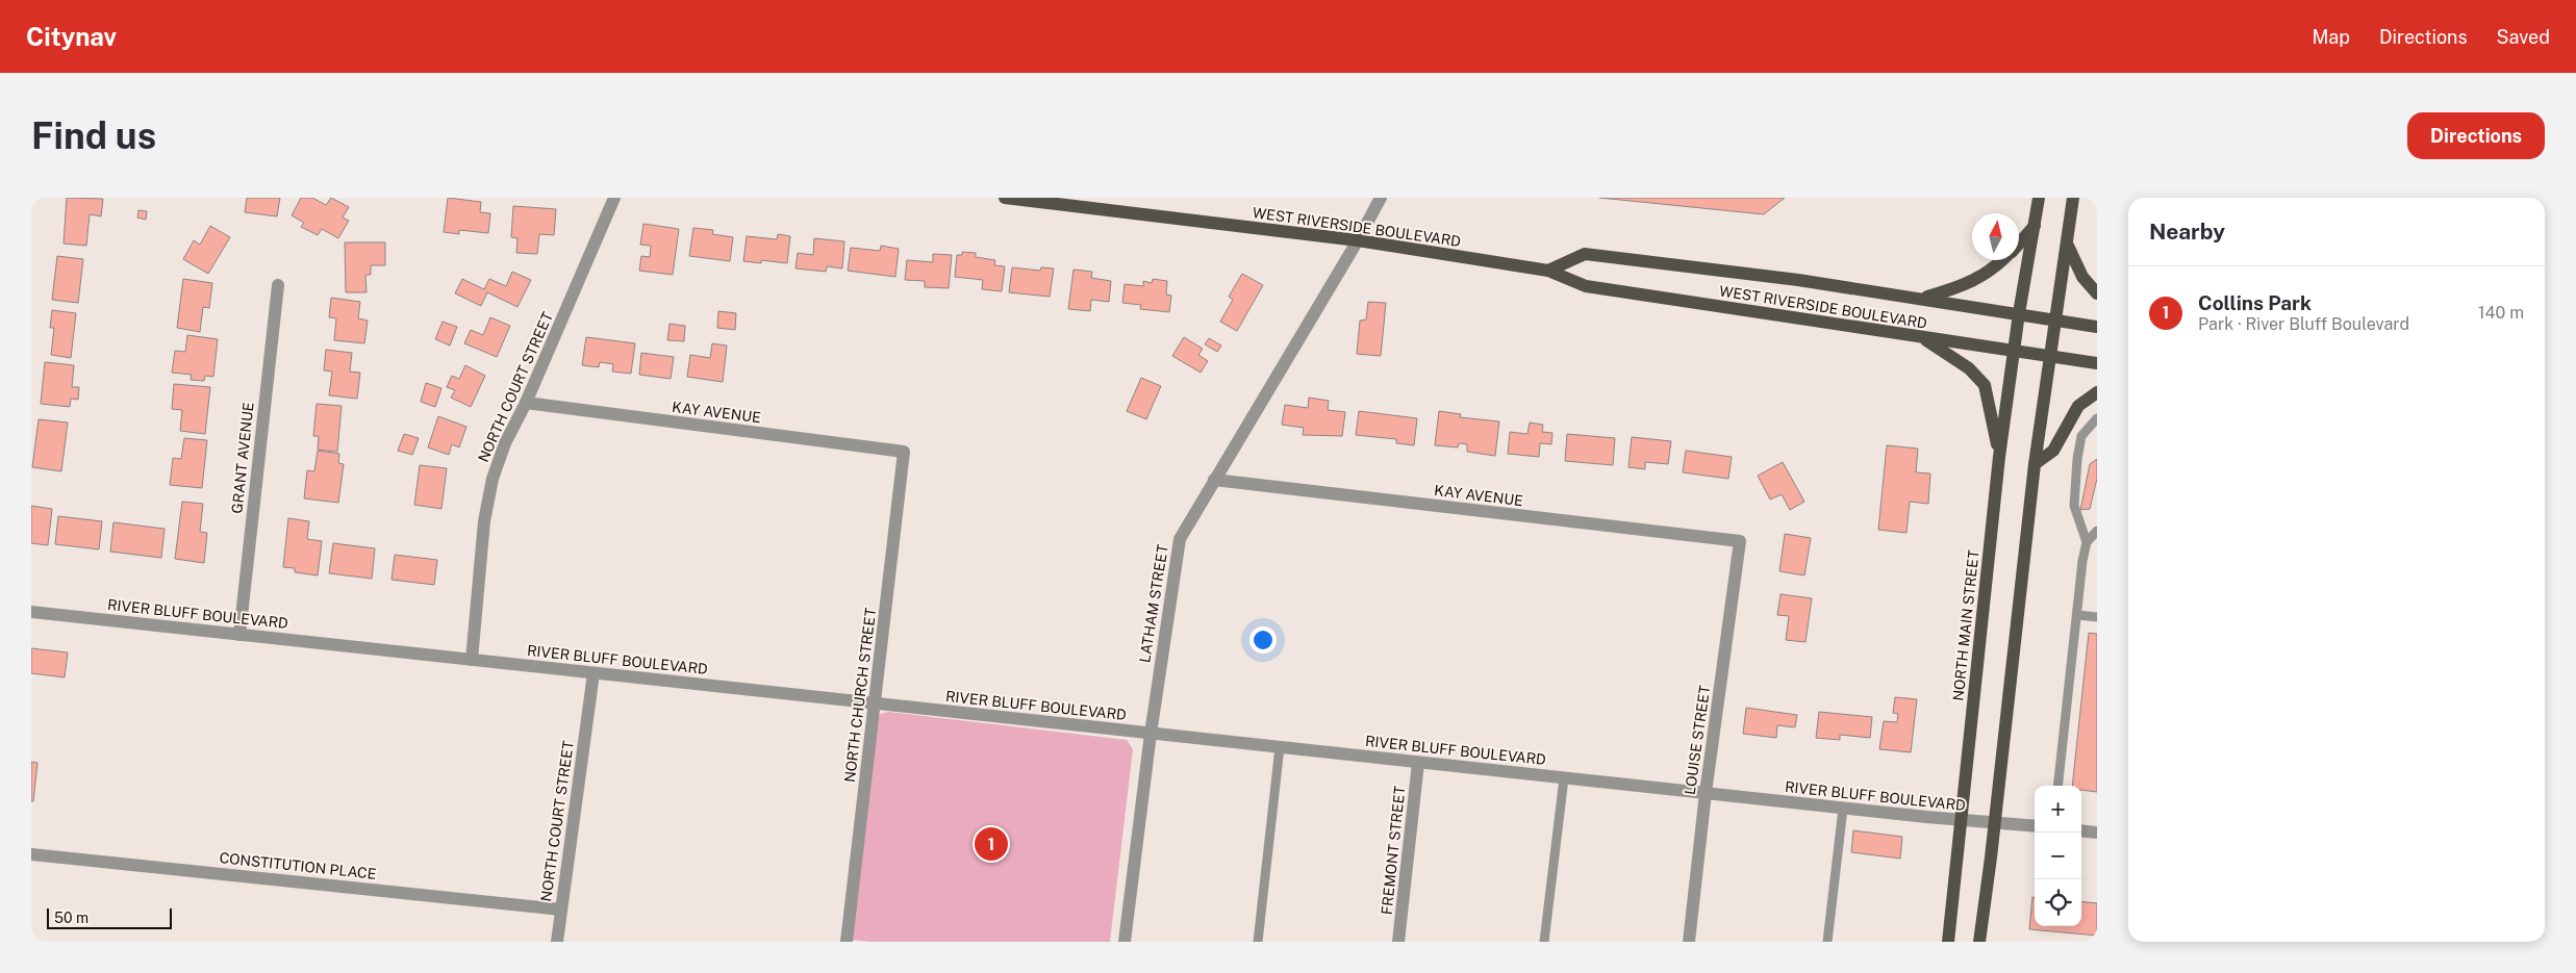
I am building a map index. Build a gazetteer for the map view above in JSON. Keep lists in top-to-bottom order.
{
  "streets": {
    "main road": ["WEST RIVERSIDE BOULEVARD", "NORTH MAIN STREET"],
    "street": [
      "NORTH COURT STREET",
      "KAY AVENUE",
      "GRANT AVENUE",
      "LATHAM STREET",
      "RIVER BLUFF BOULEVARD",
      "NORTH CHURCH STREET",
      "LOUISE STREET",
      "FREMONT STREET",
      "CONSTITUTION PLACE"
    ]
  },
  "crossings": [
    ["WEST RIVERSIDE BOULEVARD", "LATHAM STREET"],
    ["WEST RIVERSIDE BOULEVARD", "NORTH MAIN STREET"],
    ["NORTH COURT STREET", "KAY AVENUE"],
    ["NORTH COURT STREET", "RIVER BLUFF BOULEVARD"],
    ["NORTH COURT STREET", "CONSTITUTION PLACE"],
    ["KAY AVENUE", "LATHAM STREET"],
    ["KAY AVENUE", "NORTH CHURCH STREET"],
    ["KAY AVENUE", "LOUISE STREET"],
    ["GRANT AVENUE", "RIVER BLUFF BOULEVARD"],
    ["LATHAM STREET", "RIVER BLUFF BOULEVARD"],
    ["RIVER BLUFF BOULEVARD", "NORTH MAIN STREET"],
    ["RIVER BLUFF BOULEVARD", "NORTH CHURCH STREET"],
    ["RIVER BLUFF BOULEVARD", "LOUISE STREET"],
    ["RIVER BLUFF BOULEVARD", "FREMONT STREET"]
  ],
  "scale_bar": "50 m",
  "north": "top",
  "page": {
    "header": "Citynav",
    "nav": ["Map", "Directions", "Saved"],
    "buttons": "Directions",
    "title": "Find us",
    "heading": "Nearby",
    "list": [
      {
        "mark": "1",
        "name": "Collins Park",
        "note": "Park · River Bluff Boulevard",
        "value": "140 m"
      }
    ],
    "map_buttons": ["+", "−"],
    "pins": "1",
    "scale": "50 m"
  }
}
